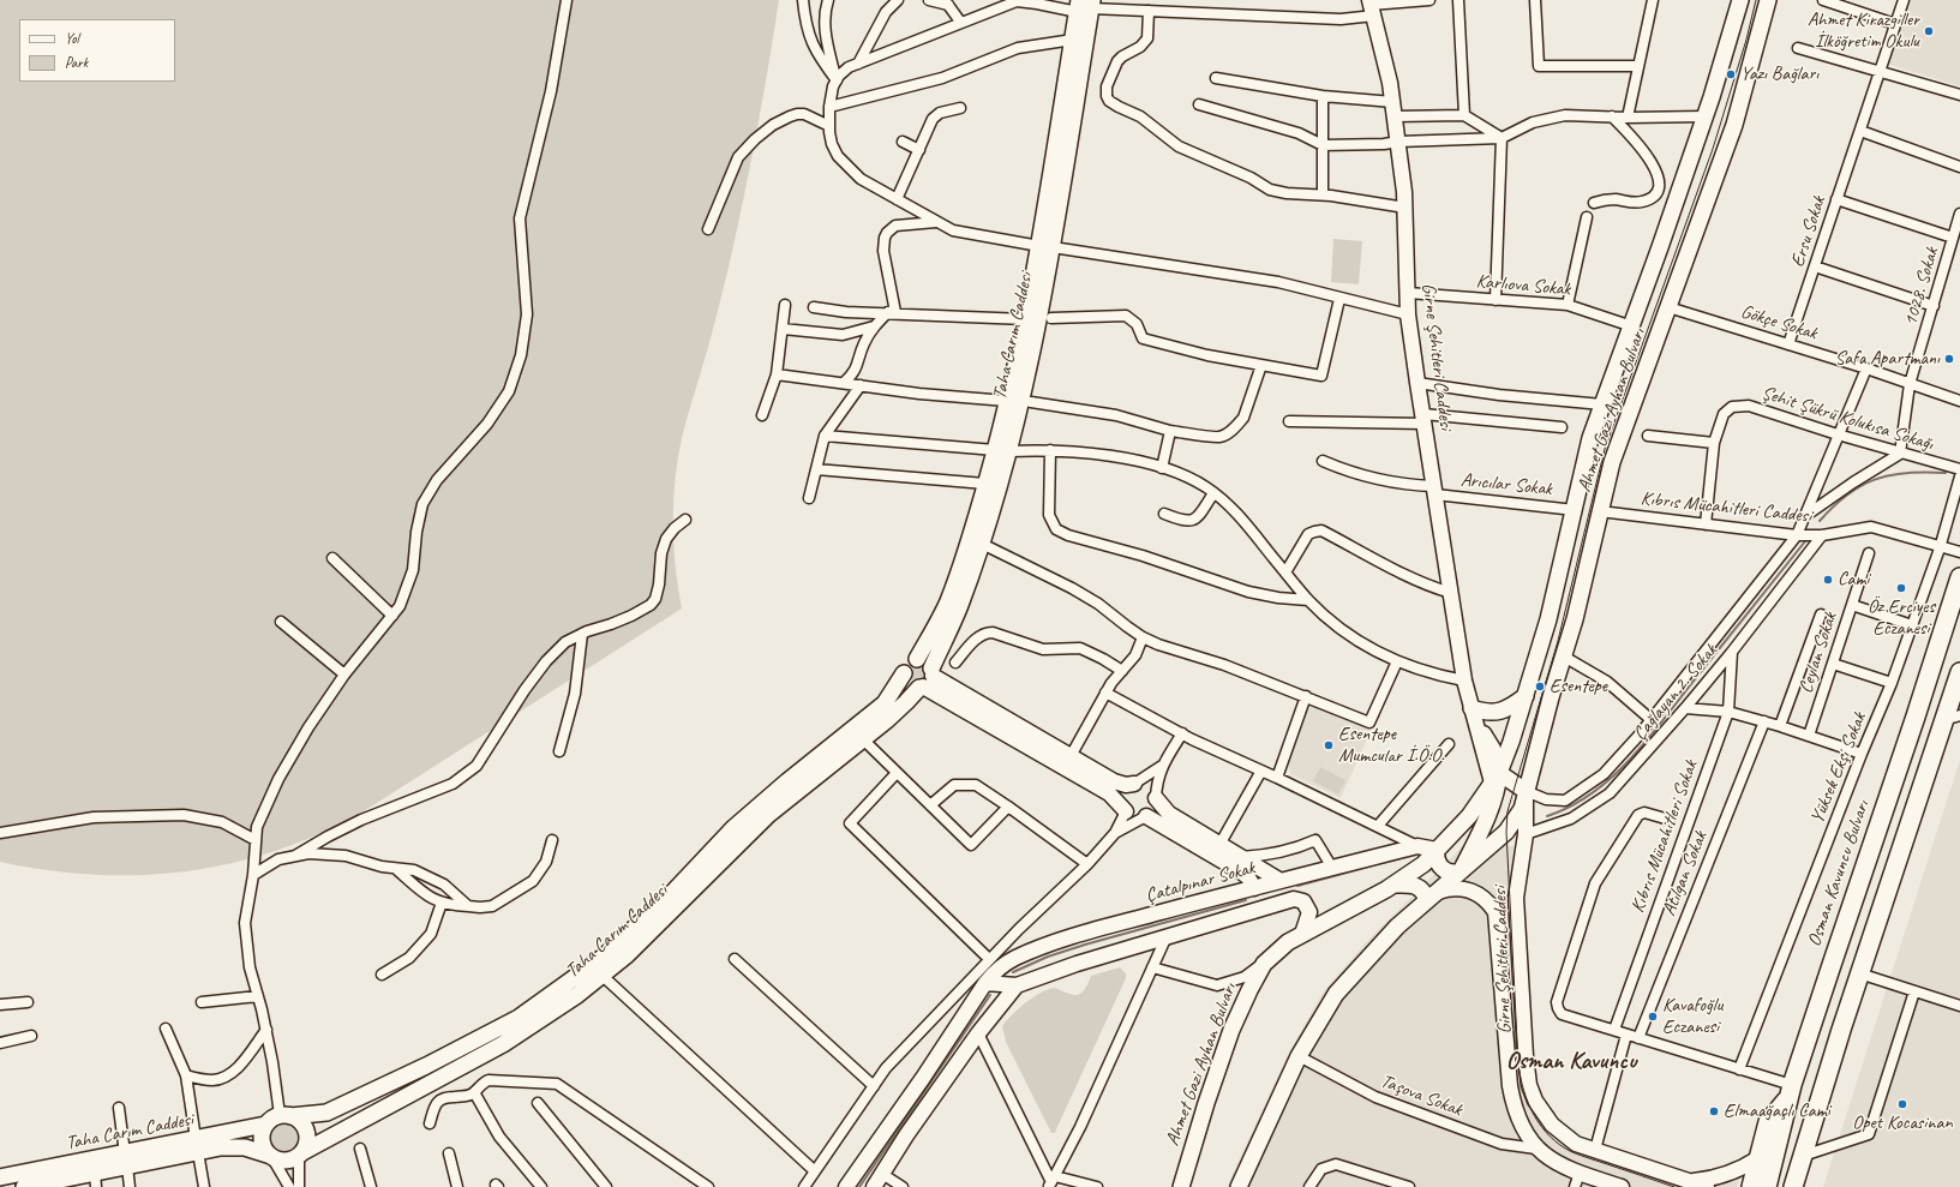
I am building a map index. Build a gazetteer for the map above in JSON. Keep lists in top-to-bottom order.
{
  "streets": {
    "highway": ["Osman Kavuncu Bulvarı"],
    "main road": ["Taha Carım Caddesi", "Ahmet Gazi Ayhan Bulvarı"],
    "street": [
      "Ersu Sokak",
      "Karlıova Sokak",
      "1028. Sokak",
      "Gökçe Sokak",
      "Girne Şehitleri Caddesi",
      "Şehit Şükrü Kolukısa Sokağı",
      "Arıcılar Sokak",
      "Kıbrıs Mücahitleri Caddesi",
      "Ceylan Sokak",
      "Çağlayan 2. Sokak",
      "Yüksek Ekşi Sokak",
      "Kıbrıs Mücahitleri Sokak",
      "Atılgan Sokak",
      "Çatalpınar Sokak",
      "Taşova Sokak"
    ]
  },
  "crossings": [
    ["Ersu Sokak", "Gökçe Sokak"],
    ["Karlıova Sokak", "Girne Şehitleri Caddesi"],
    ["Karlıova Sokak", "Ahmet Gazi Ayhan Bulvarı"],
    ["1028. Sokak", "Gökçe Sokak"],
    ["1028. Sokak", "Şehit Şükrü Kolukısa Sokağı"],
    ["Gökçe Sokak", "Ahmet Gazi Ayhan Bulvarı"],
    ["Gökçe Sokak", "Çağlayan 2. Sokak"],
    ["Girne Şehitleri Caddesi", "Ahmet Gazi Ayhan Bulvarı"],
    ["Girne Şehitleri Caddesi", "Arıcılar Sokak"],
    ["Girne Şehitleri Caddesi", "Çağlayan 2. Sokak"],
    ["Girne Şehitleri Caddesi", "Taşova Sokak"],
    ["Ahmet Gazi Ayhan Bulvarı", "Arıcılar Sokak"],
    ["Ahmet Gazi Ayhan Bulvarı", "Kıbrıs Mücahitleri Caddesi"],
    ["Ahmet Gazi Ayhan Bulvarı", "Çağlayan 2. Sokak"],
    ["Ahmet Gazi Ayhan Bulvarı", "Çatalpınar Sokak"],
    ["Ahmet Gazi Ayhan Bulvarı", "Taşova Sokak"],
    ["Şehit Şükrü Kolukısa Sokağı", "Kıbrıs Mücahitleri Caddesi"],
    ["Şehit Şükrü Kolukısa Sokağı", "Çağlayan 2. Sokak"],
    ["Kıbrıs Mücahitleri Caddesi", "Çağlayan 2. Sokak"],
    ["Kıbrıs Mücahitleri Caddesi", "Yüksek Ekşi Sokak"],
    ["Çağlayan 2. Sokak", "Kıbrıs Mücahitleri Sokak"]
  ],
  "districts": ["Osman Kavuncu"],
  "places": [
    "Ahmet Kirazgiller İlköğretim Okulu",
    "Yazı Bağları",
    "Safa Apartmanı",
    "Cami",
    "Öz Erciyes Eczanesi",
    "Esentepe",
    "Esentepe Mumcular İ.Ö.O.",
    "Kavafoğlu Eczanesi",
    "Opet Kocasinan",
    "Elmaağaçlı Cami"
  ],
  "legend": ["Yol", "Park"]
}
